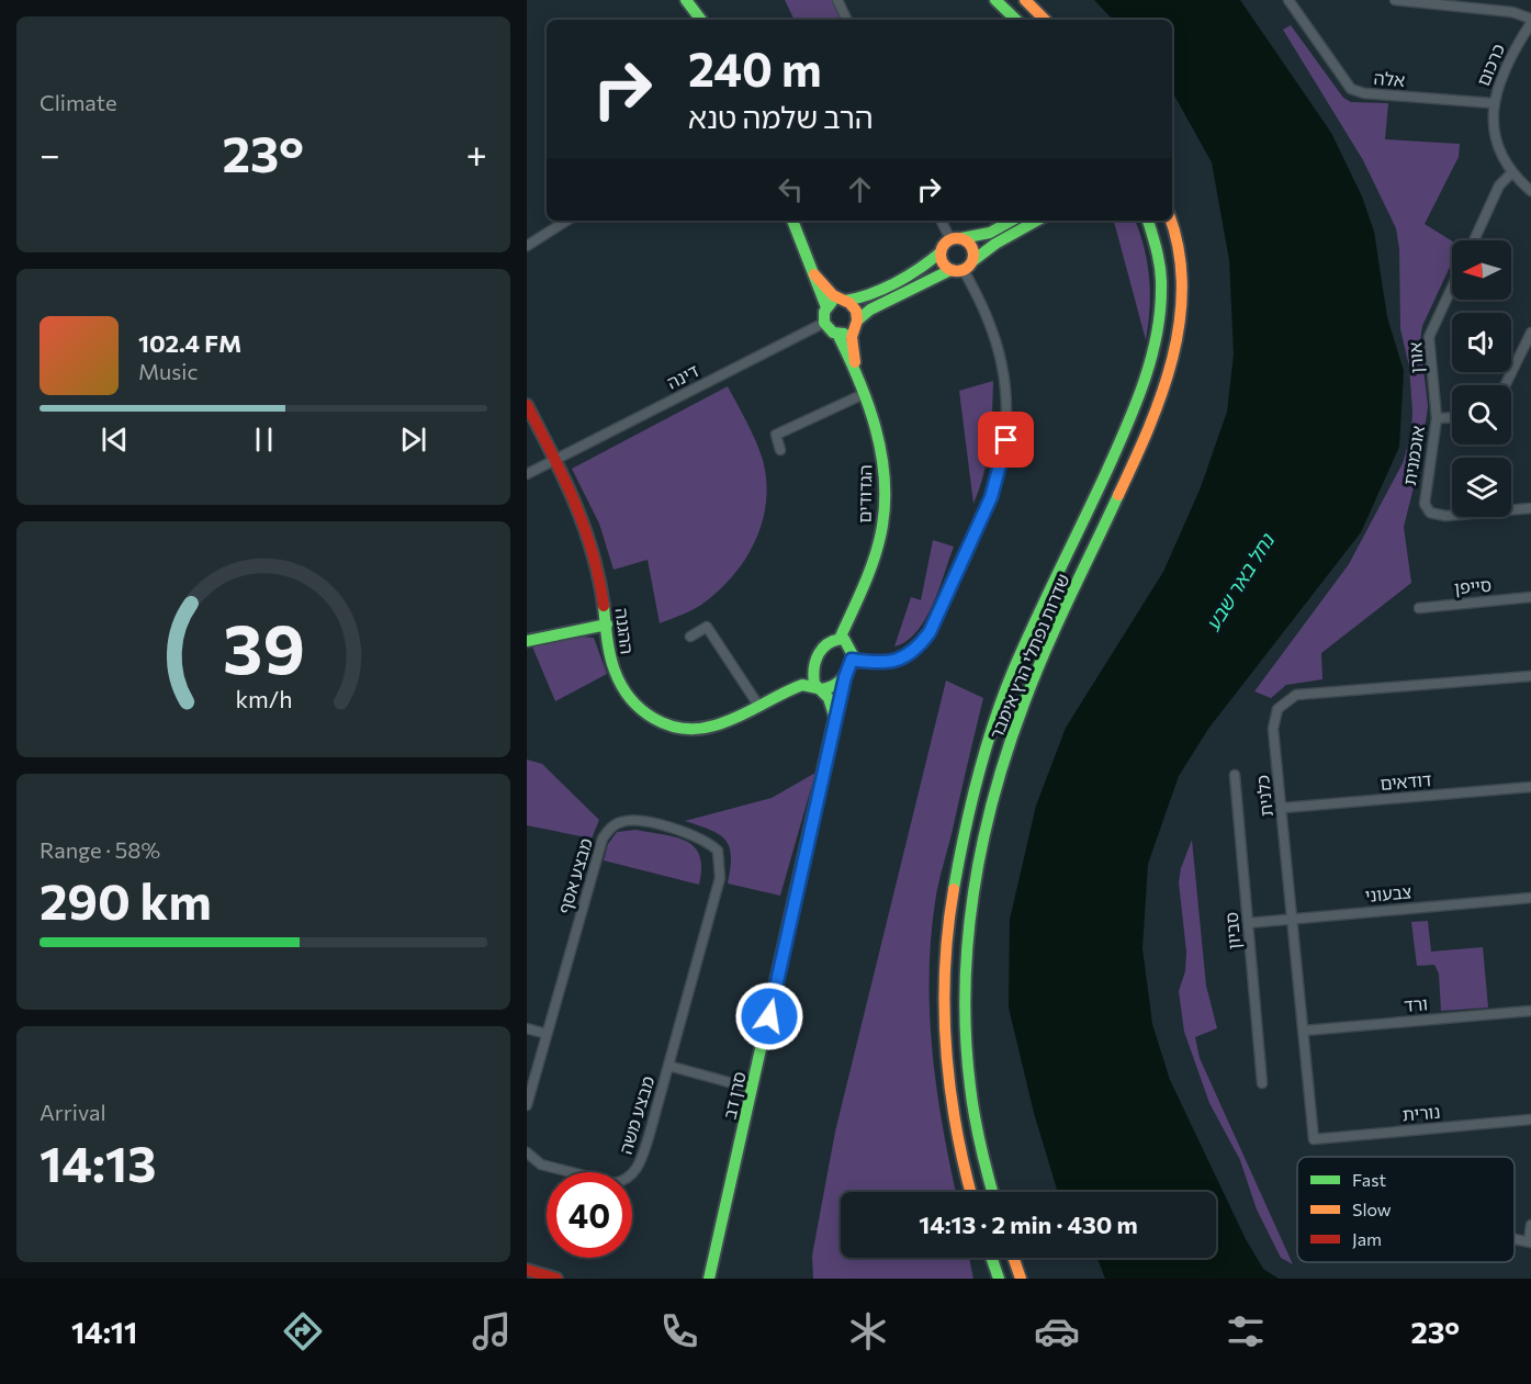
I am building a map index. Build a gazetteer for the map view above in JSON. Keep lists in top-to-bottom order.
{
  "streets": {
    "street": [
      "כרכום",
      "אלה",
      "אורן",
      "דינה",
      "אוכמנית",
      "הגדודים",
      "סייפן",
      "ההגנה",
      "שדרות נפתלי הרץ אימבר",
      "דודאים",
      "כלנית",
      "מבצע אסף",
      "צבעוני",
      "סביון",
      "ורד",
      "סרן דב",
      "נורית",
      "מבצע משה"
    ]
  },
  "crossings": [
    ["כרכום", "אלה"],
    ["אורן", "אוכמנית"],
    ["דינה", "הגדודים"],
    ["דינה", "ההגנה"],
    ["הגדודים", "ההגנה"],
    ["הגדודים", "סרן דב"],
    ["ההגנה", "סרן דב"],
    ["דודאים", "כלנית"],
    ["כלנית", "צבעוני"],
    ["כלנית", "ורד"],
    ["כלנית", "נורית"],
    ["מבצע אסף", "מבצע משה"],
    ["צבעוני", "סביון"]
  ],
  "water": ["נחל באר שבע"],
  "legend": ["Fast", "Slow", "Jam"],
  "north": "left",
  "page": {
    "tile": [
      "Climate",
      ["Range · 58%", "290 km"],
      ["Arrival", "14:13"]
    ],
    "turn": ["240 m", "הרב שלמה טנא"],
    "heat": ["−", "23°", "+"],
    "song": ["102.4 FM", "Music"],
    "limit": "40",
    "trip": "14:13 · 2 min · 430 m",
    "tabs": ["14:11", "23°"],
    "gauge": ["39", "km/h"]
  }
}
